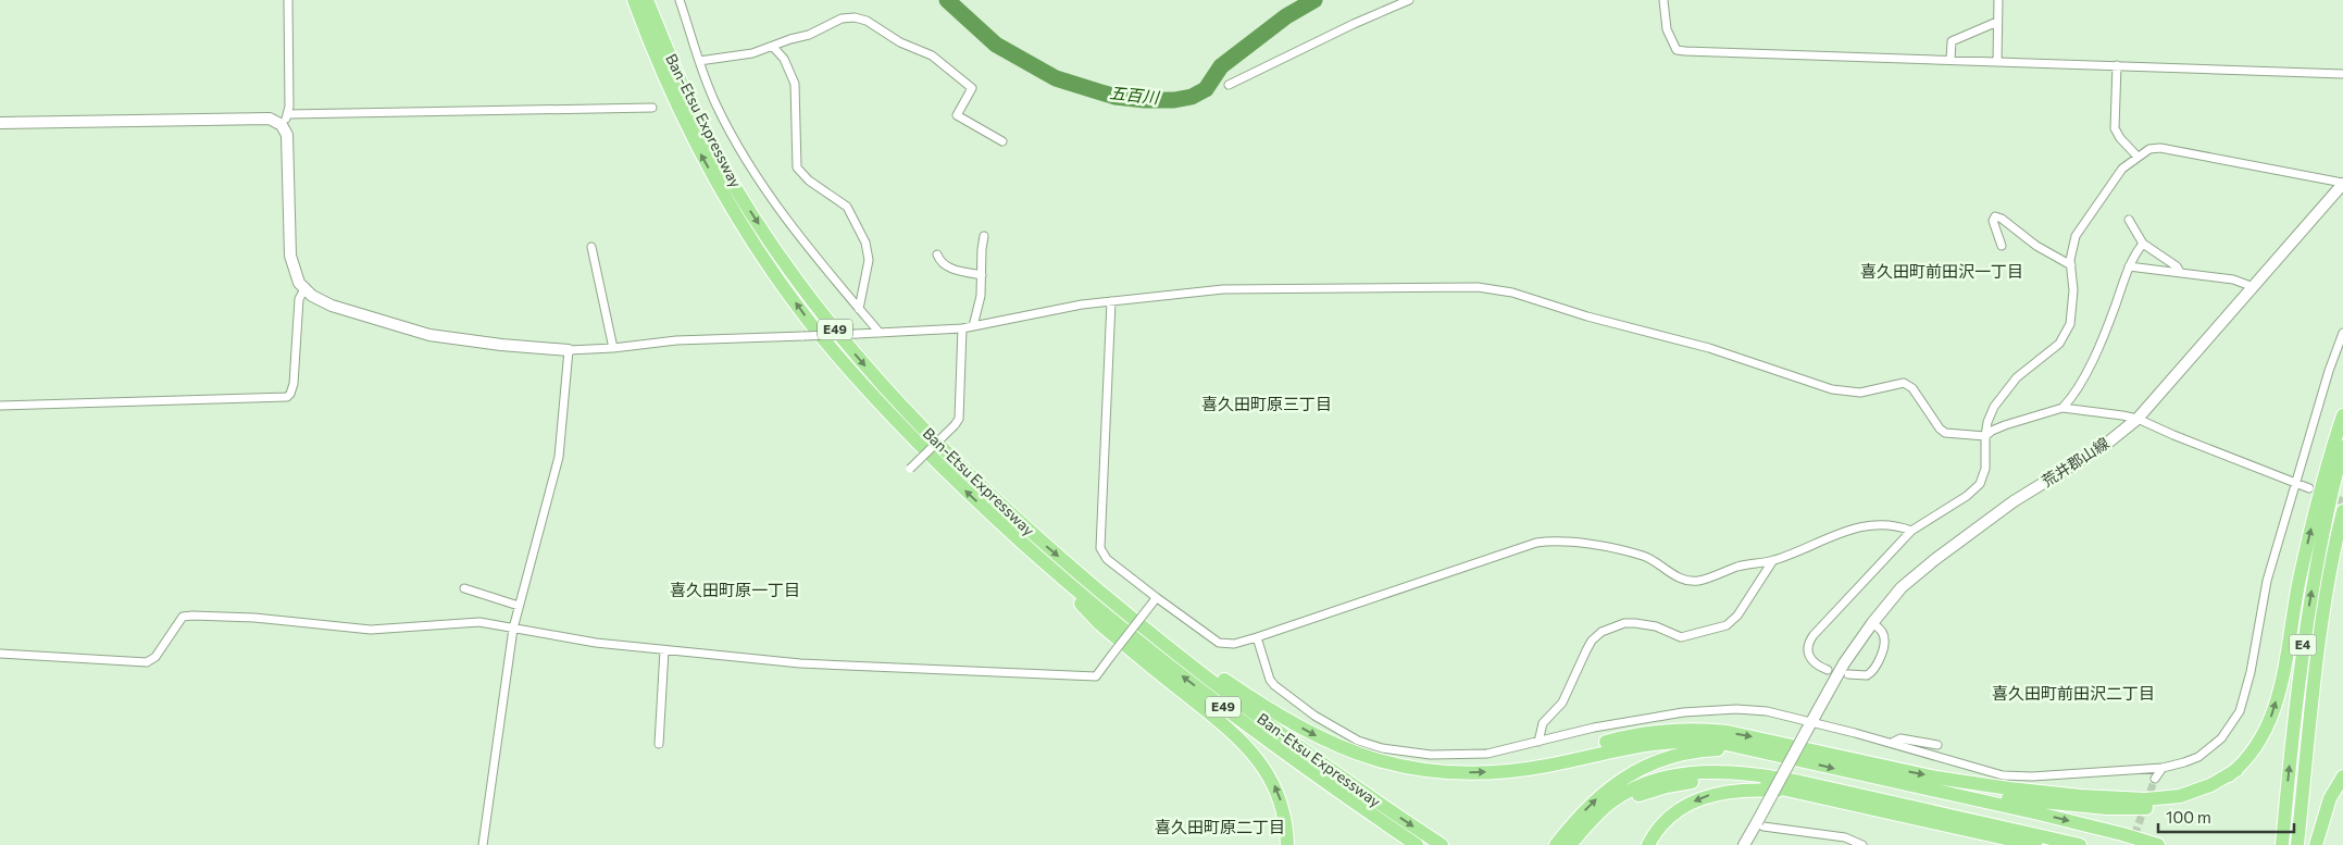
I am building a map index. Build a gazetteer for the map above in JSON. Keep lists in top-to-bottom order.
{
  "streets": {
    "highway": ["Ban-Etsu Expressway", "E49", "E4"],
    "main road": ["荒井郡山線"]
  },
  "districts": [
    "喜久田町前田沢一丁目",
    "喜久田町原三丁目",
    "喜久田町原一丁目",
    "喜久田町前田沢二丁目",
    "喜久田町原二丁目"
  ],
  "water": ["五百川"],
  "scale_bar": "100 m"
}
